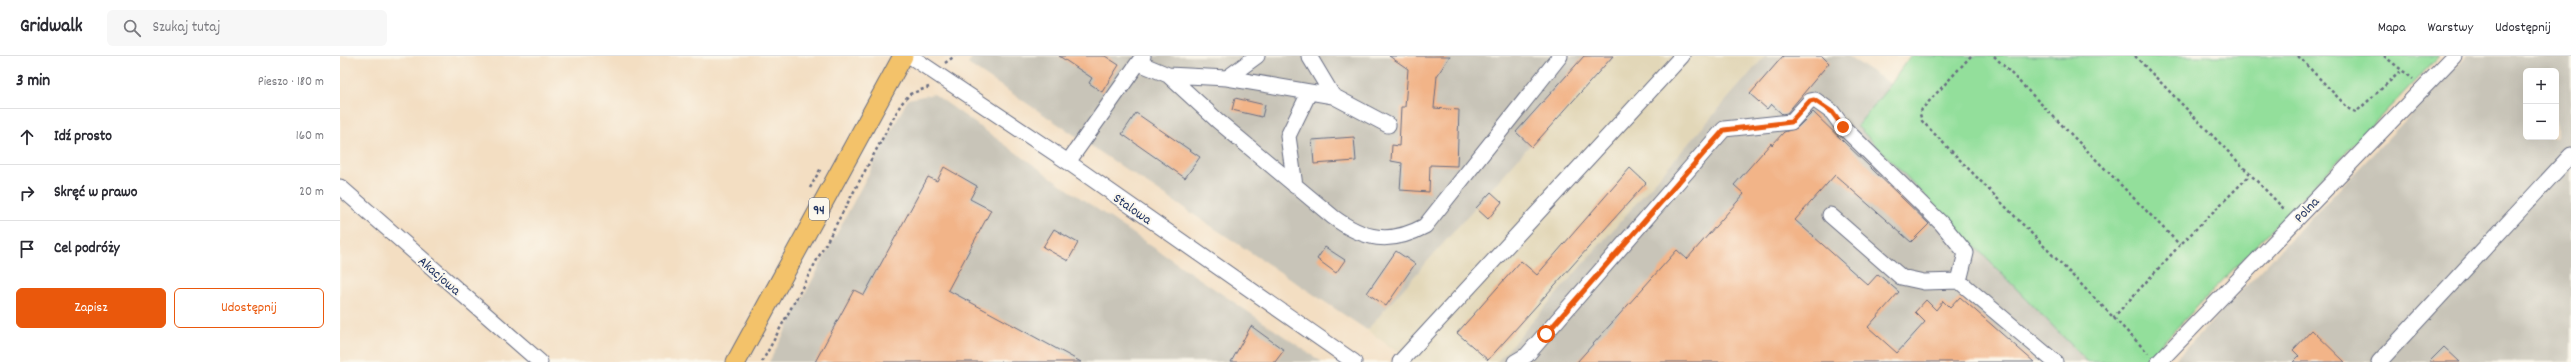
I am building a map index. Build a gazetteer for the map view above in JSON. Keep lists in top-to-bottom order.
{
  "streets": {
    "main road": ["94"],
    "street": ["Stalowa", "Polna", "Akacjowa"]
  },
  "page": {
    "header": "Gridwalk",
    "search": "Szukaj tutaj",
    "nav": ["Mapa", "Warstwy", "Udostępnij"],
    "heading": ["3 min", "Pieszo · 180 m"],
    "map_buttons": ["+", "−"],
    "list": [
      ["Idź prosto", "160 m"],
      ["Skręć w prawo", "20 m"],
      "Cel podróży"
    ],
    "buttons": ["Zapisz", "Udostępnij"]
  }
}
